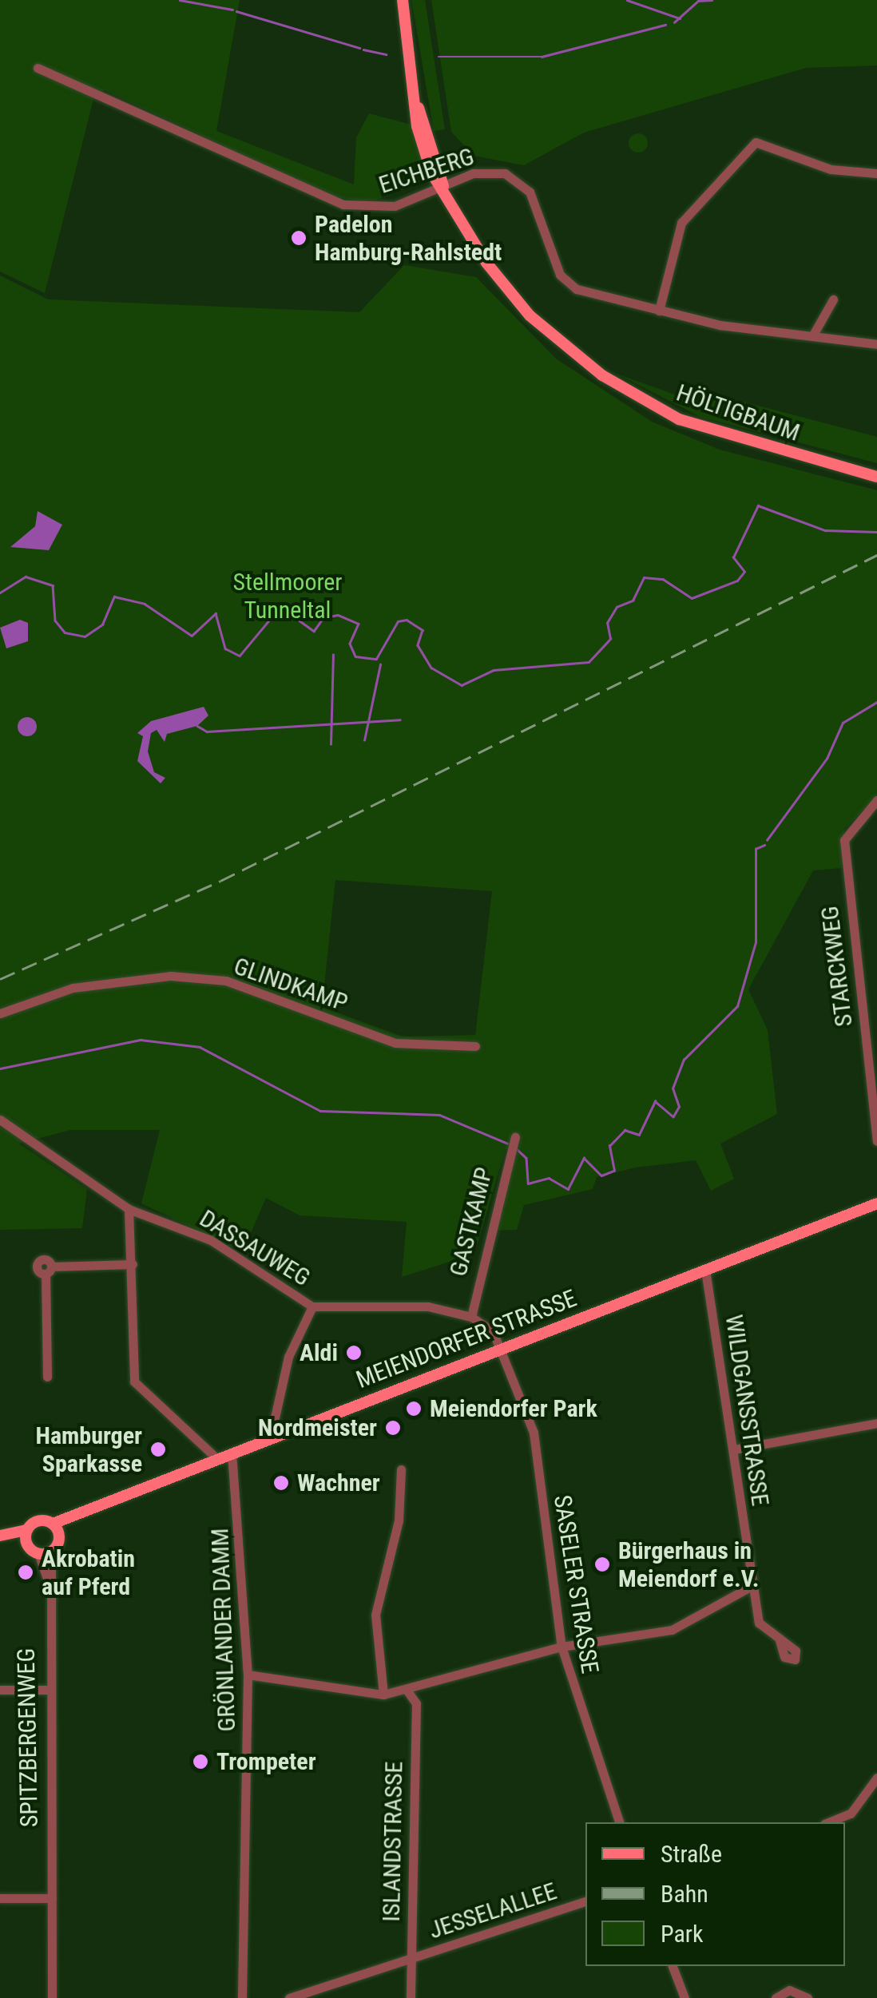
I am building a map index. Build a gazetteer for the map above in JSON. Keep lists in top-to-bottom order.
{
  "streets": {
    "main road": ["HÖLTIGBAUM", "MEIENDORFER STRASSE"],
    "street": [
      "EICHBERG",
      "STARCKWEG",
      "GLINDKAMP",
      "GASTKAMP",
      "DASSAUWEG",
      "WILDGANSSTRASSE",
      "SASELER STRASSE",
      "GRÖNLANDER DAMM",
      "SPITZBERGENWEG",
      "ISLANDSTRASSE",
      "JESSELALLEE"
    ]
  },
  "crossings": [
    ["EICHBERG", "HÖLTIGBAUM"],
    ["GASTKAMP", "DASSAUWEG"],
    ["MEIENDORFER STRASSE", "WILDGANSSTRASSE"],
    ["MEIENDORFER STRASSE", "SASELER STRASSE"],
    ["MEIENDORFER STRASSE", "GRÖNLANDER DAMM"],
    ["ISLANDSTRASSE", "JESSELALLEE"]
  ],
  "parks": ["Stellmoorer Tunneltal"],
  "places": [
    "Padelon Hamburg-Rahlstedt",
    "Aldi",
    "Meiendorfer Park",
    "Nordmeister",
    "Hamburger Sparkasse",
    "Wachner",
    "Bürgerhaus in Meiendorf e.V.",
    "Akrobatin auf Pferd",
    "Trompeter"
  ],
  "legend": ["Straße", "Bahn", "Park"]
}
